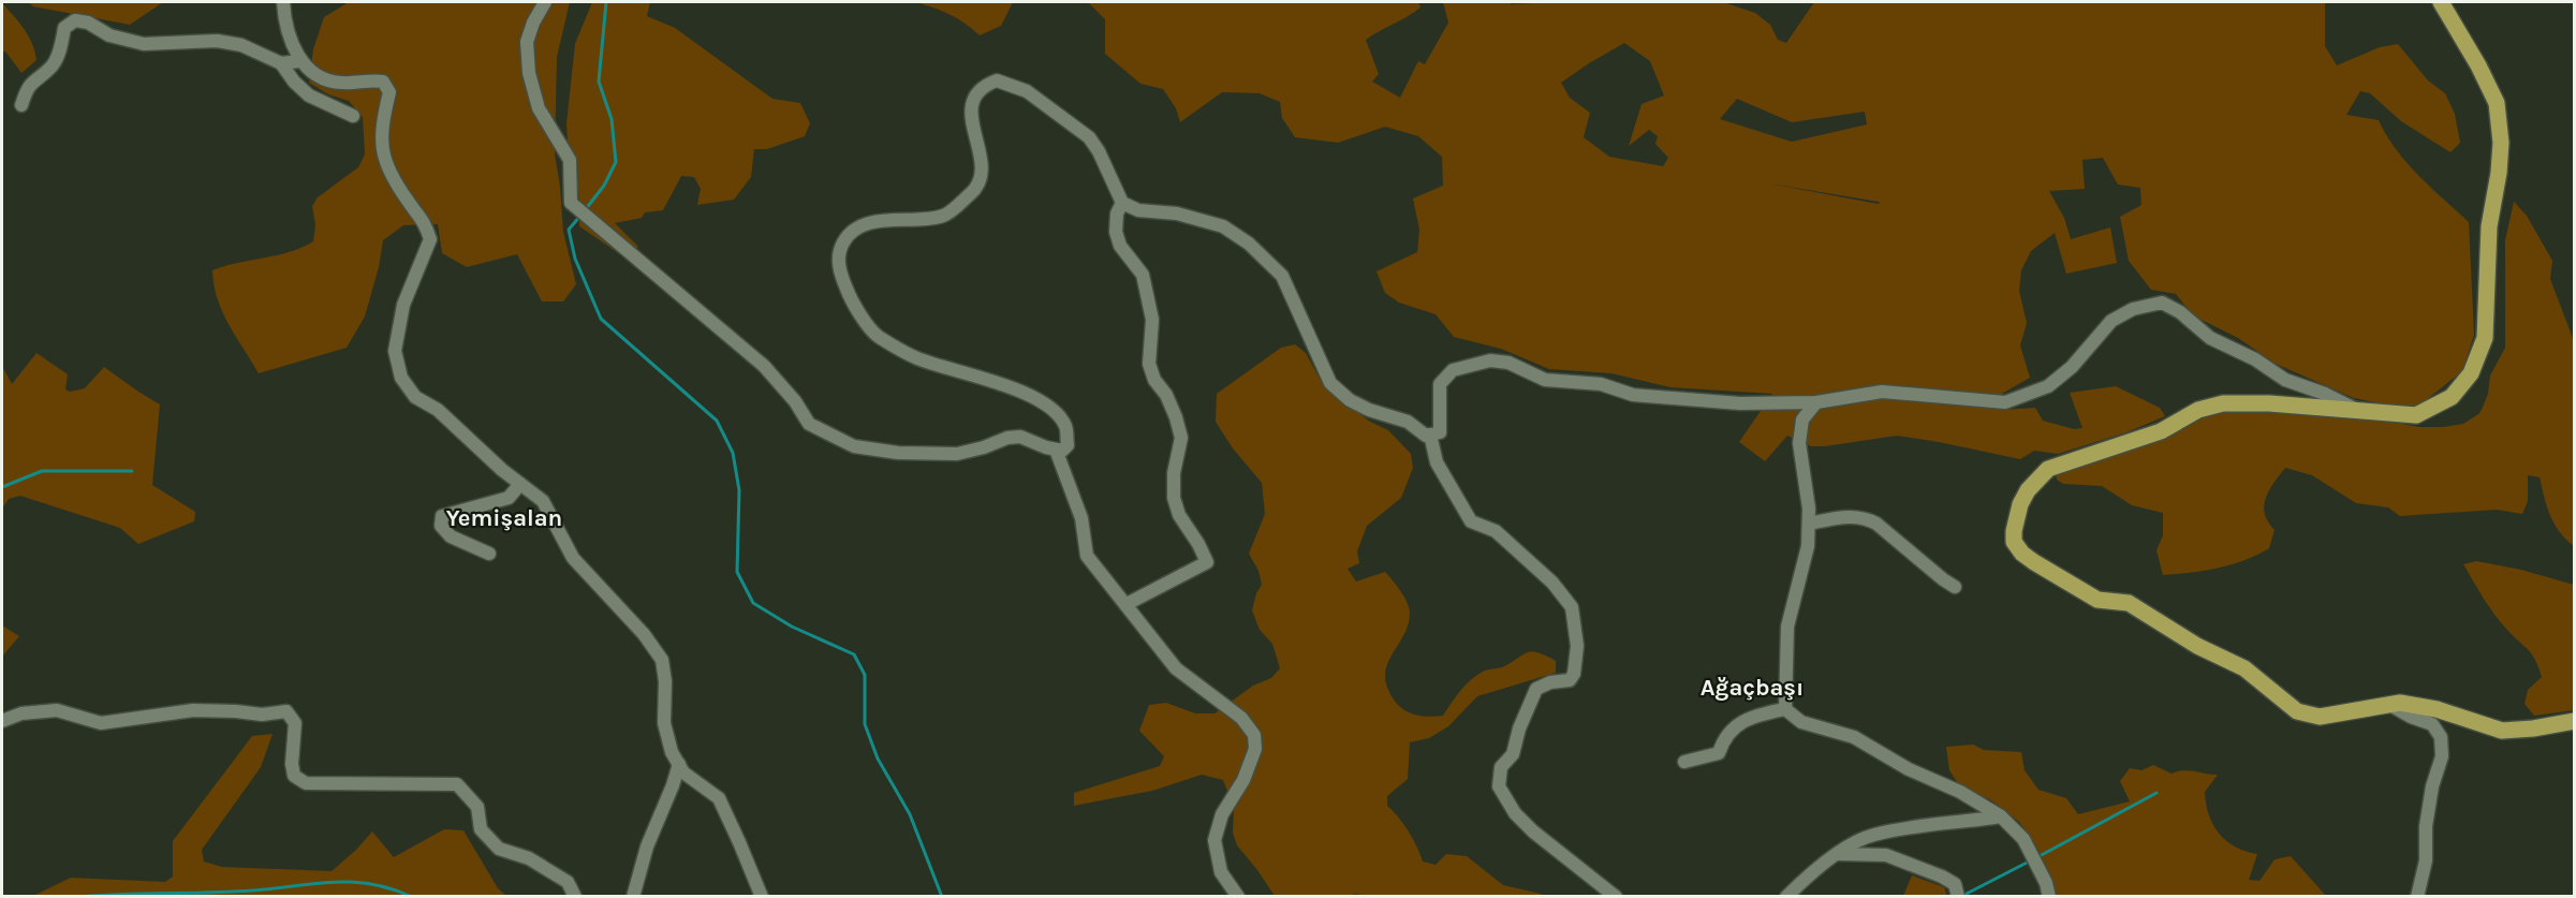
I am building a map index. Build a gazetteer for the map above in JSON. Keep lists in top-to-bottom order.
{
  "districts": ["Yemişalan", "Ağaçbaşı"]
}
